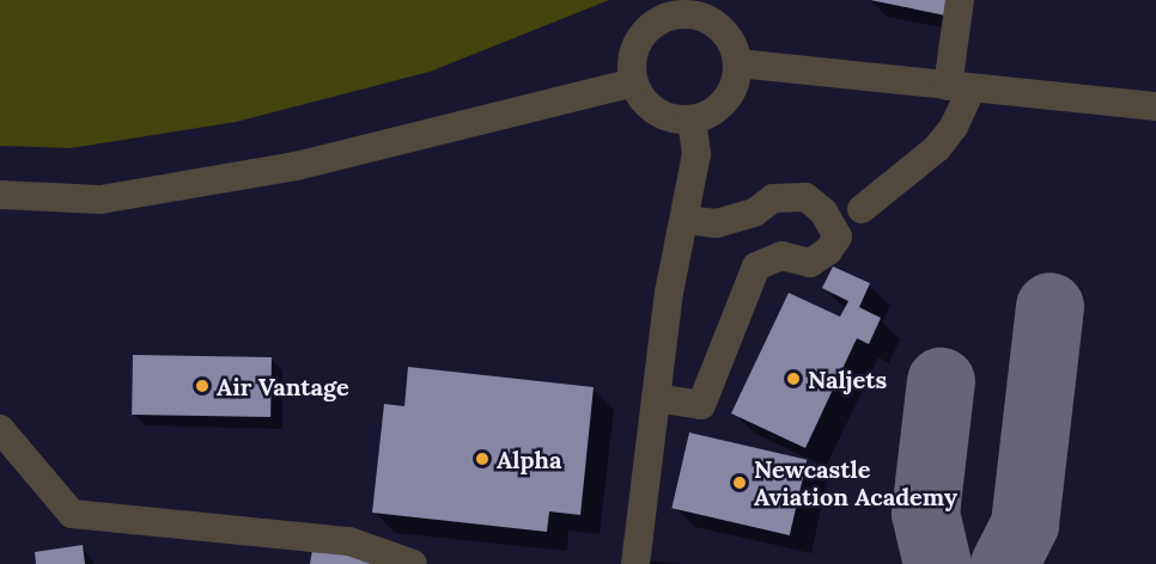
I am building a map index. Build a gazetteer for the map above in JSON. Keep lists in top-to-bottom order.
{
  "places": [
    "Naljets",
    "Air Vantage",
    "Alpha",
    "Newcastle Aviation Academy"
  ]
}
